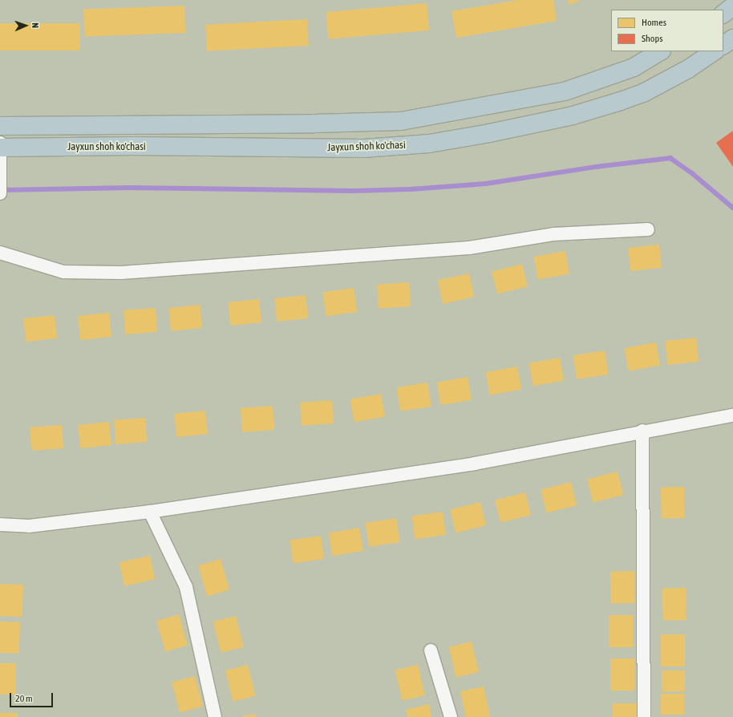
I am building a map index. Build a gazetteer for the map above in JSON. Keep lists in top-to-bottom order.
{
  "streets": {
    "highway": ["Jayxun shoh ko'chasi"]
  },
  "legend": ["Homes", "Shops"],
  "scale_bar": "20 m",
  "north": "right"
}
